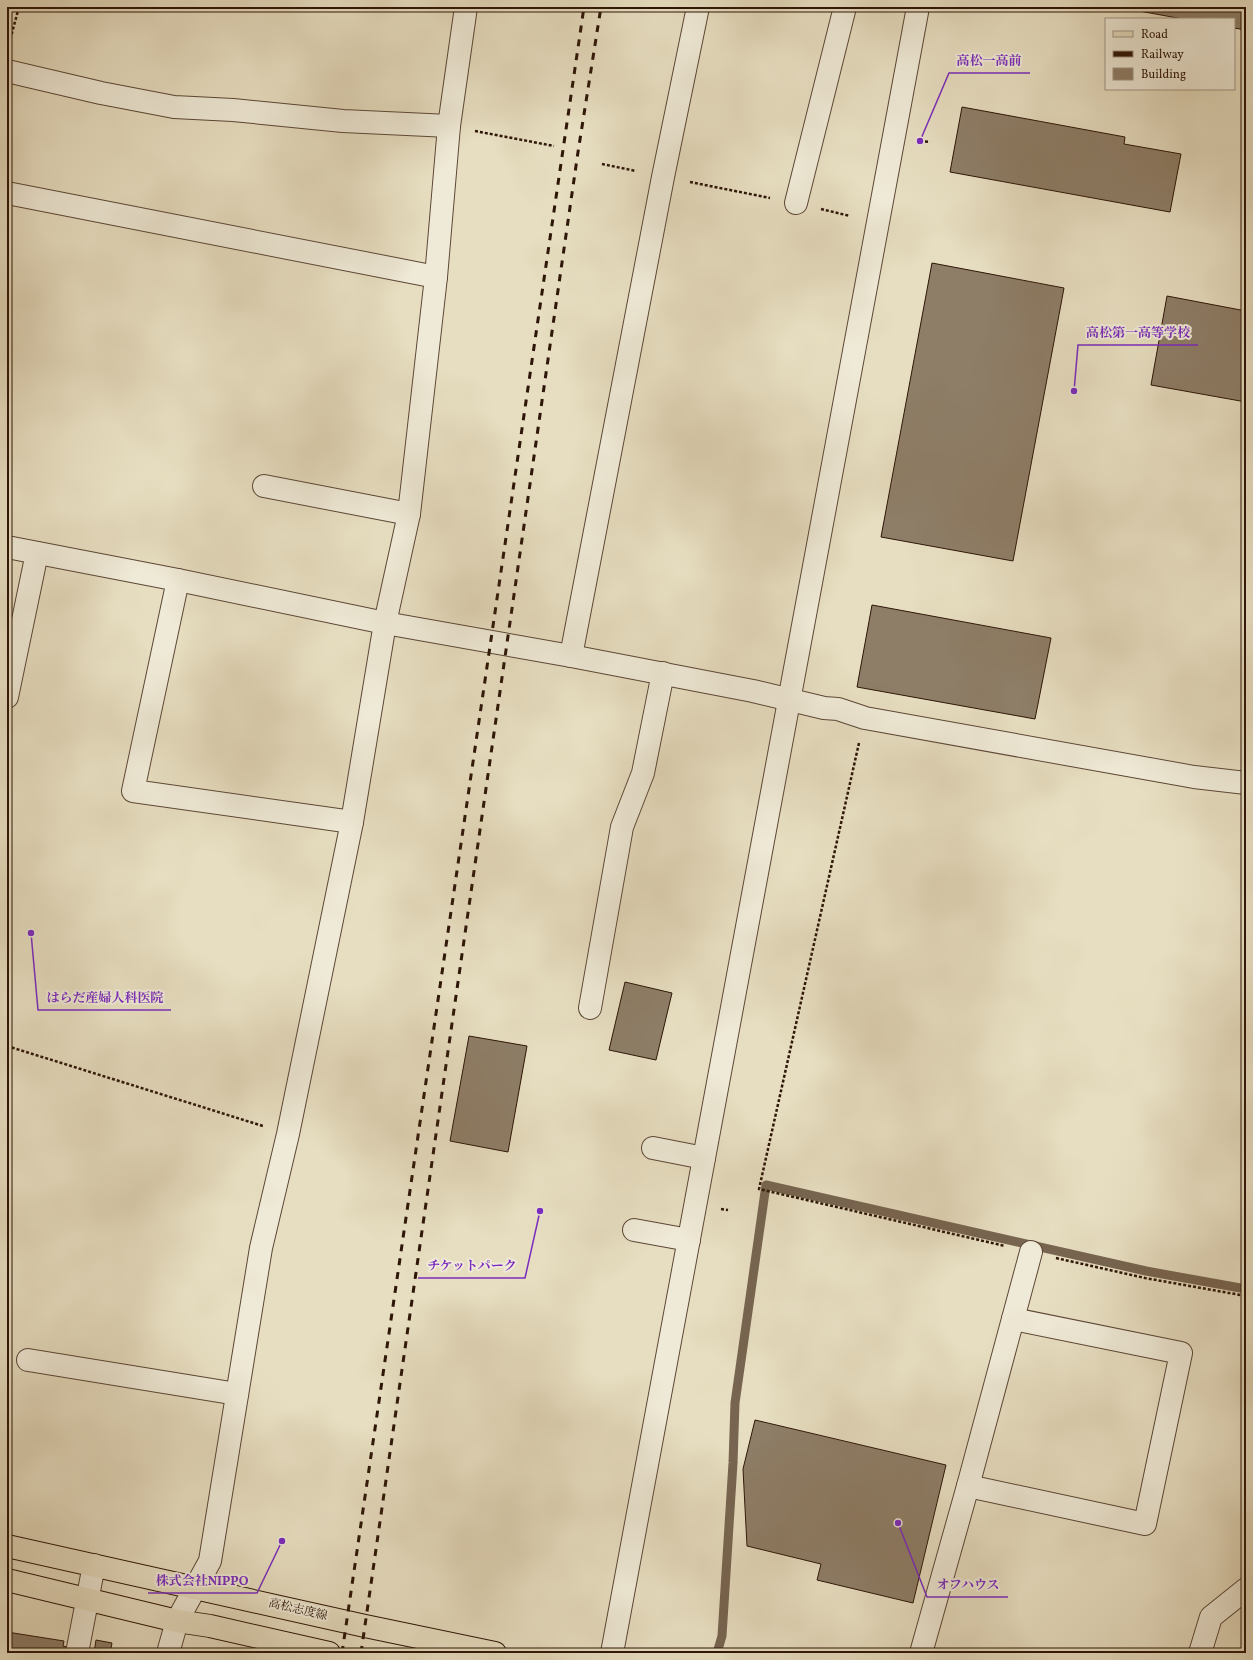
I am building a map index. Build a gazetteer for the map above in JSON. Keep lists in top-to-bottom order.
{
  "streets": {
    "main road": ["高松志度線"]
  },
  "places": [
    "高松一高前",
    "高松第一高等学校",
    "はらだ産婦人科医院",
    "チケットパーク",
    "オフハウス",
    "株式会社NIPPO"
  ],
  "legend": ["Road", "Railway", "Building"]
}
